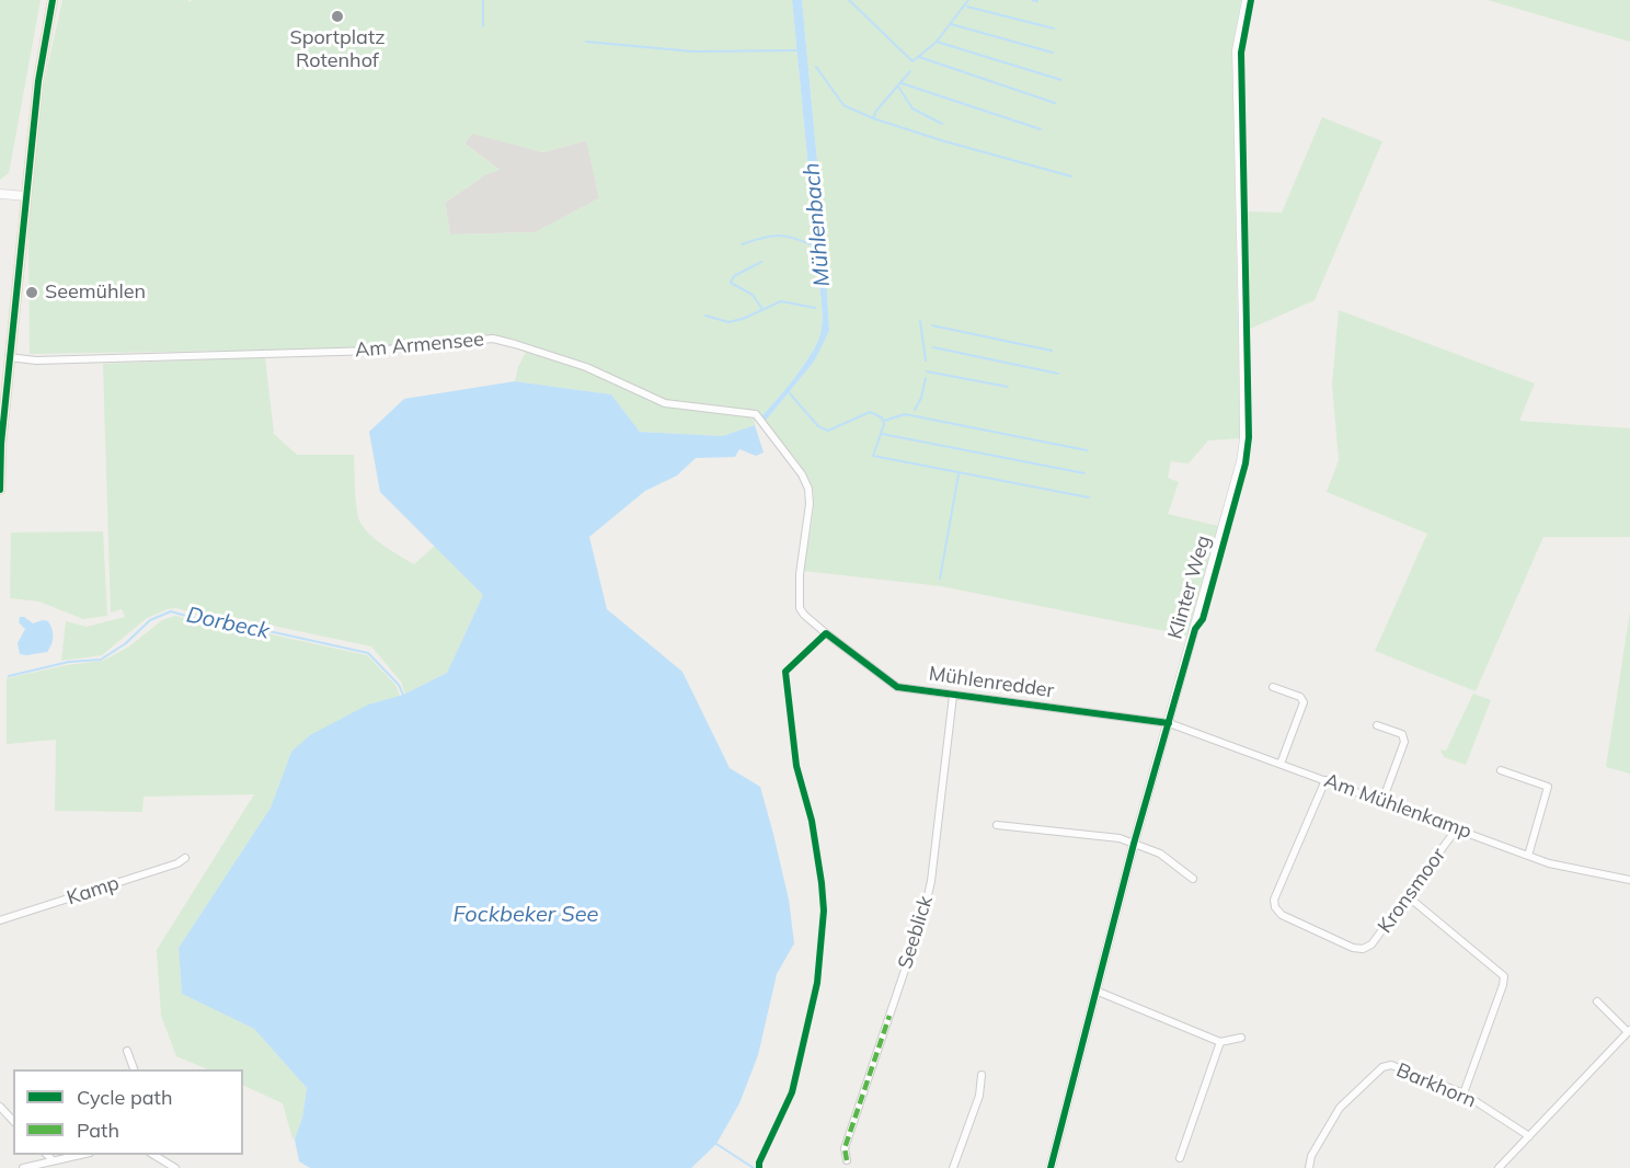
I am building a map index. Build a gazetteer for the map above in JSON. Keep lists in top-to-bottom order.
{
  "streets": {
    "street": [
      "Am Armensee",
      "Klinter Weg",
      "Mühlenredder",
      "Am Mühlenkamp",
      "Kamp",
      "Kronsmoor",
      "Seeblick",
      "Barkhorn"
    ]
  },
  "crossings": [
    ["Am Armensee", "Mühlenredder"],
    ["Klinter Weg", "Mühlenredder"],
    ["Klinter Weg", "Am Mühlenkamp"],
    ["Mühlenredder", "Am Mühlenkamp"],
    ["Mühlenredder", "Seeblick"],
    ["Am Mühlenkamp", "Kronsmoor"]
  ],
  "water": ["Mühlenbach", "Dorbeck", "Fockbeker See"],
  "places": ["Sportplatz Rotenhof", "Seemühlen"],
  "legend": ["Cycle path", "Path"]
}
